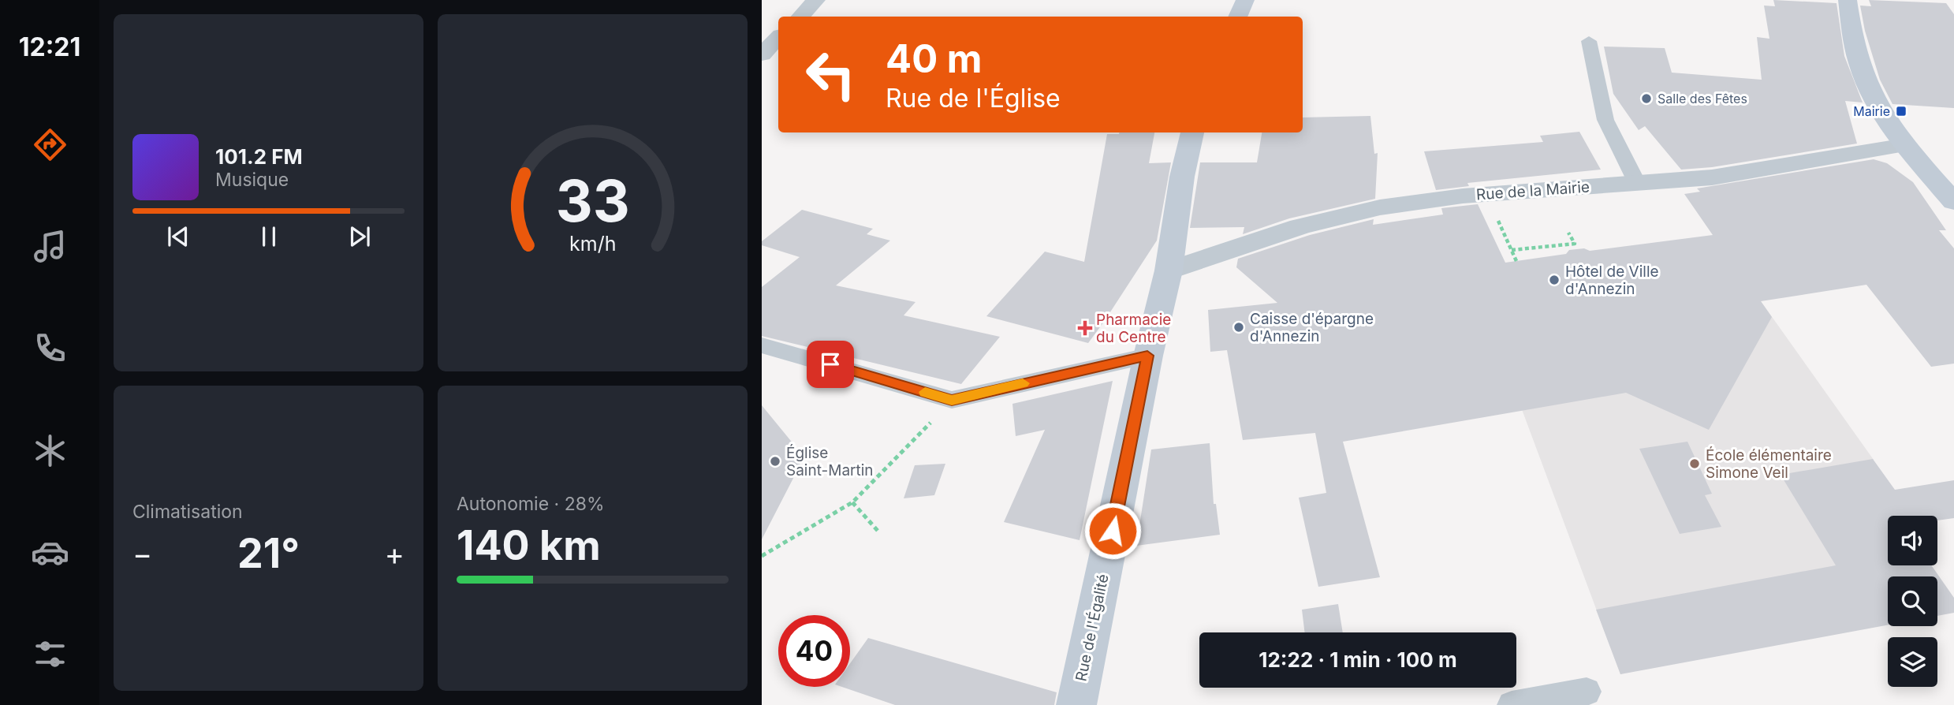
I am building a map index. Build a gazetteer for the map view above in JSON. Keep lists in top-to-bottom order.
{
  "streets": {
    "street": ["Rue de la Mairie", "Rue de l'Égalité"]
  },
  "crossings": [
    ["Rue de la Mairie", "Rue de l'Égalité"]
  ],
  "places": {
    "other": [
      "Salle des Fêtes",
      "Hôtel de Ville d'Annezin",
      "Caisse d'épargne d'Annezin",
      "Église Saint-Martin",
      "École élémentaire Simone Veil"
    ],
    "transit": ["Mairie"],
    "health": ["Pharmacie du Centre"]
  },
  "page": {
    "tabs": "12:21",
    "turn": ["40 m", "Rue de l'Église"],
    "song": ["101.2 FM", "Musique"],
    "tile": [
      "Climatisation",
      ["Autonomie · 28%", "140 km"]
    ],
    "heat": ["−", "21°", "+"],
    "limit": "40",
    "trip": "12:22 · 1 min · 100 m",
    "gauge": ["33", "km/h"]
  }
}
